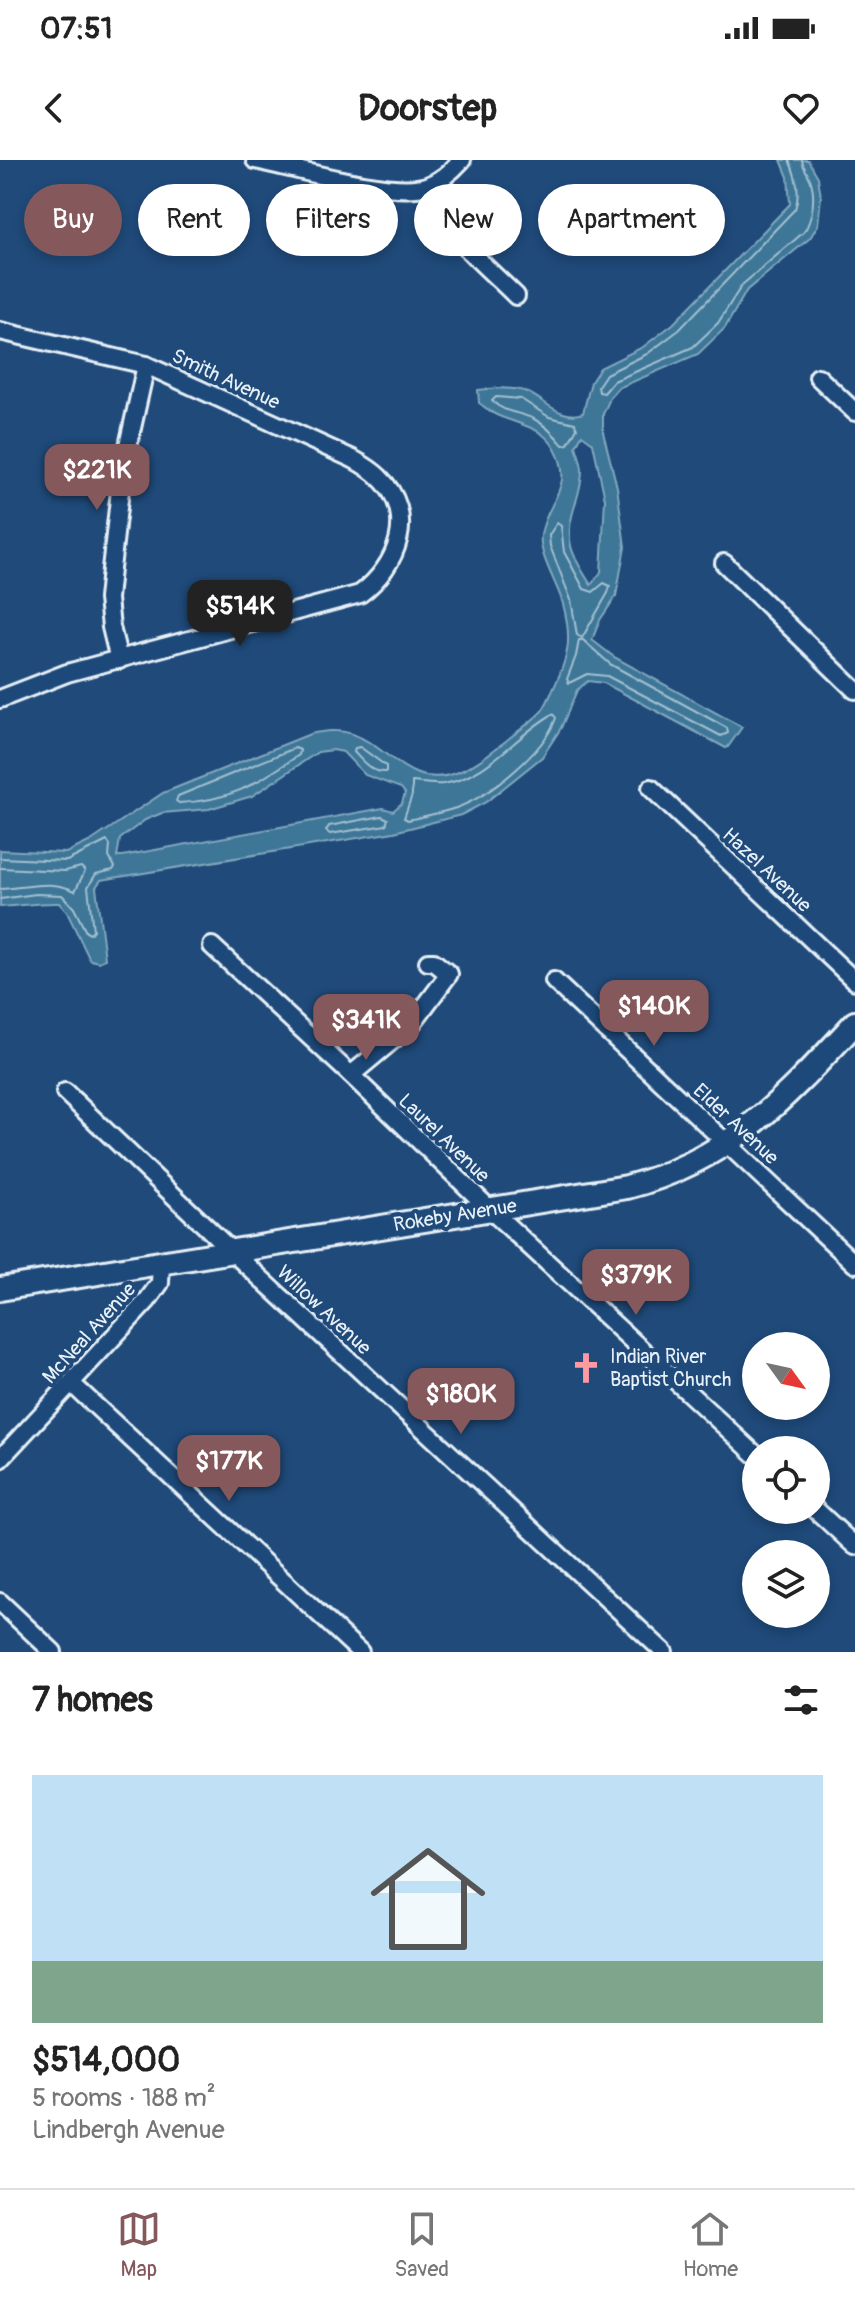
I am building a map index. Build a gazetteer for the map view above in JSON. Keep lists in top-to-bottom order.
{
  "streets": {
    "street": [
      "Smith Avenue",
      "Hazel Avenue",
      "Elder Avenue",
      "Laurel Avenue",
      "Rokeby Avenue",
      "Willow Avenue",
      "McNeal Avenue"
    ]
  },
  "crossings": [
    ["Elder Avenue", "Rokeby Avenue"],
    ["Laurel Avenue", "Rokeby Avenue"],
    ["Rokeby Avenue", "Willow Avenue"],
    ["Rokeby Avenue", "McNeal Avenue"]
  ],
  "places": {
    "church": ["Indian River Baptist Church"]
  },
  "north": "bottom right",
  "page": {
    "status": "07:51",
    "header": "Doorstep",
    "chip": [
      "Buy",
      "Rent",
      "Filters",
      "New",
      "Apartment"
    ],
    "price": [
      "$221K",
      "$514K",
      "$140K",
      "$341K",
      "$379K",
      "$180K",
      "$177K"
    ],
    "heading": "7 homes",
    "list": [
      {
        "name": "$514,000",
        "note": "5 rooms · 188 m² · Lindbergh Avenue"
      }
    ],
    "tabs": ["Map", "Saved", "Home"]
  }
}
